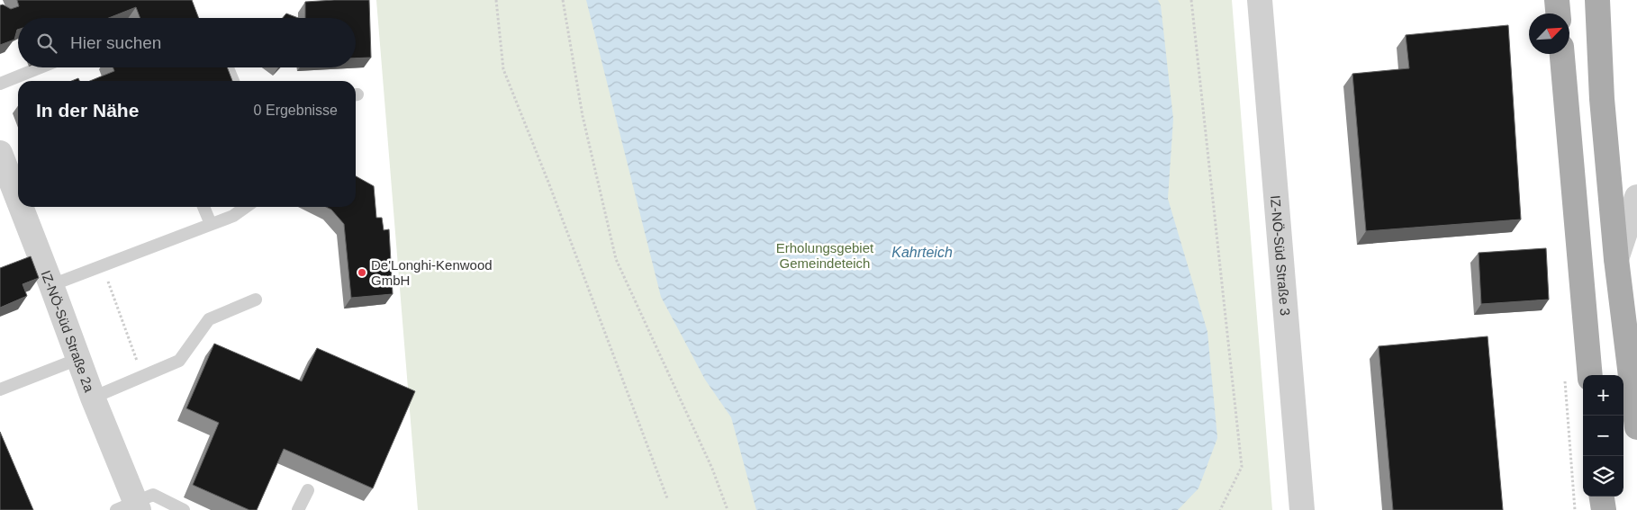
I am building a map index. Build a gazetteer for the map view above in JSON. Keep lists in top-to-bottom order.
{
  "streets": {
    "street": ["IZ-NÖ-Süd Straße 3", "IZ-NÖ-Süd Straße 2a"]
  },
  "water": ["Kahrteich"],
  "parks": ["Erholungsgebiet Gemeindeteich"],
  "places": ["De'Longhi-Kenwood GmbH"],
  "north": "top right",
  "page": {
    "search": "Hier suchen",
    "heading": ["In der Nähe", "0 Ergebnisse"],
    "map_buttons": ["+", "−"]
  }
}
